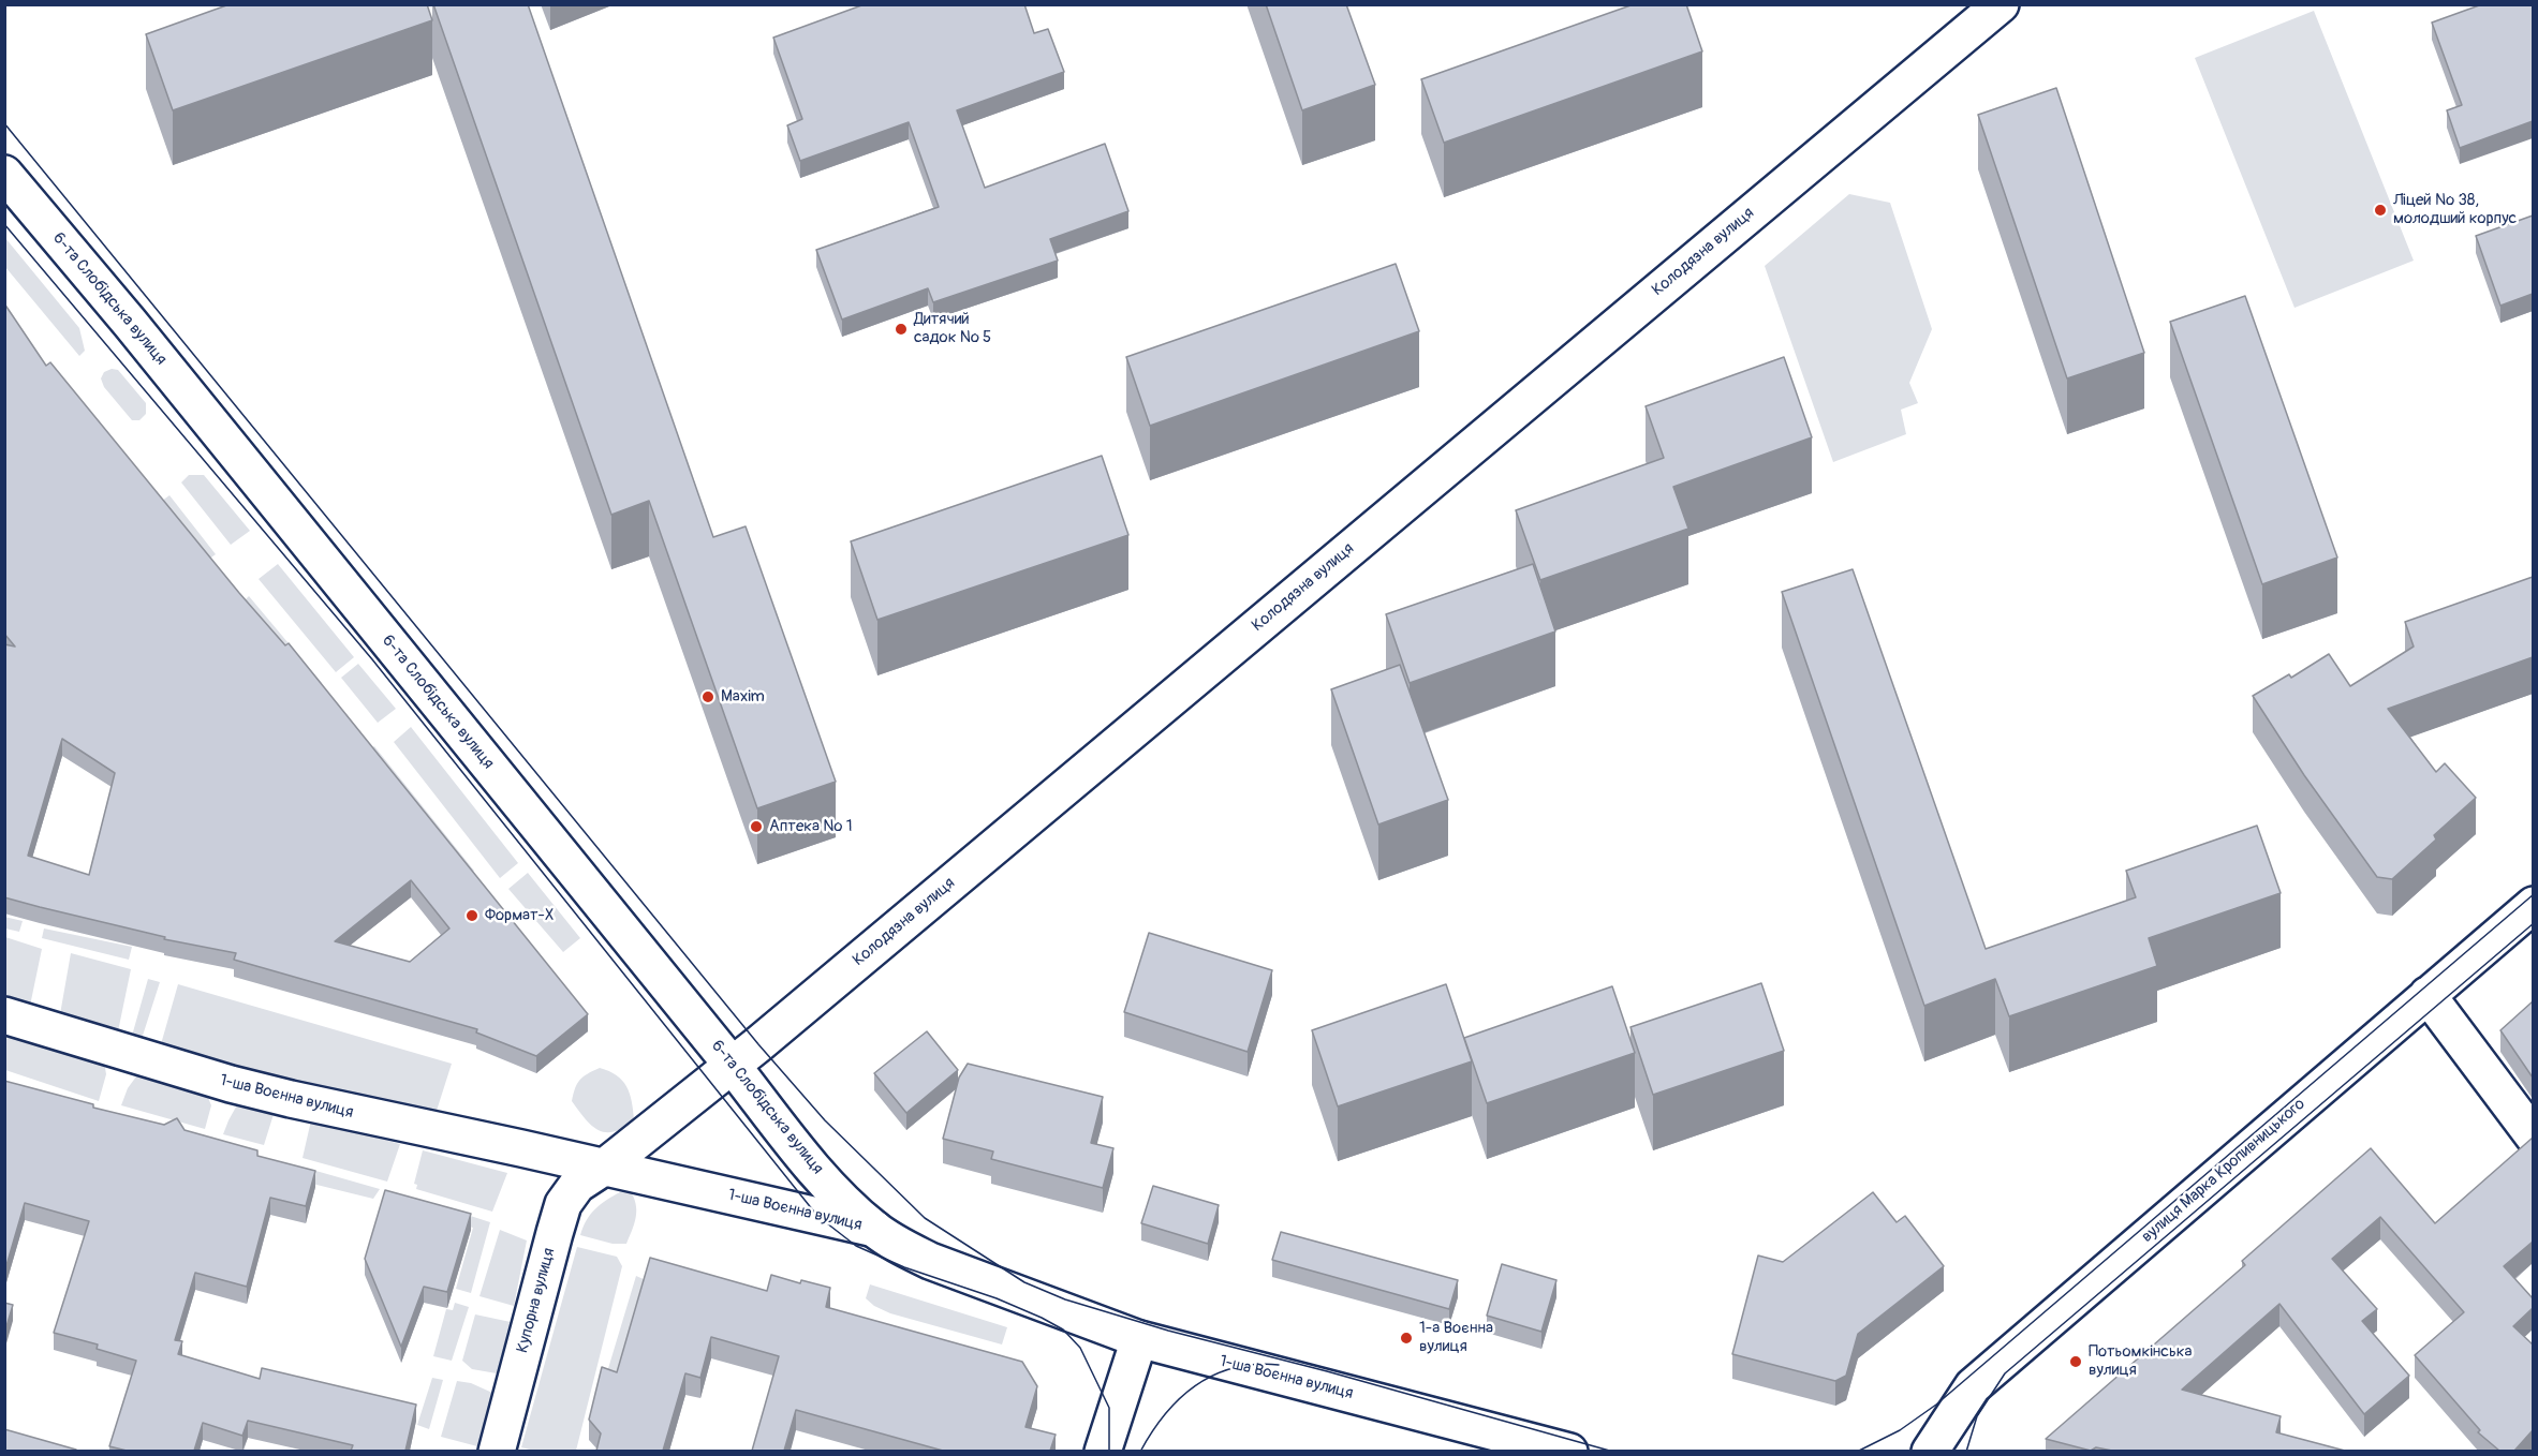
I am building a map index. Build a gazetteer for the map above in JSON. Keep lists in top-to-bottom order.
{
  "streets": {
    "street": [
      "Колодязна вулиця",
      "6-та Слобідська вулиця",
      "1-ша Воєнна вулиця",
      "вулиця Марка Кропивницького",
      "Купорна вулиця"
    ]
  },
  "crossings": [
    ["Колодязна вулиця", "6-та Слобідська вулиця"],
    ["Колодязна вулиця", "1-ша Воєнна вулиця"],
    ["Колодязна вулиця", "Купорна вулиця"],
    ["6-та Слобідська вулиця", "1-ша Воєнна вулиця"],
    ["1-ша Воєнна вулиця", "Купорна вулиця"]
  ],
  "places": [
    "Ліцей № 38, молодший корпус",
    "Дитячий садок № 5",
    "Maxim",
    "Аптека № 1",
    "Формат-X",
    "1-а Воєнна вулиця",
    "Потьомкінська вулиця"
  ]
}
